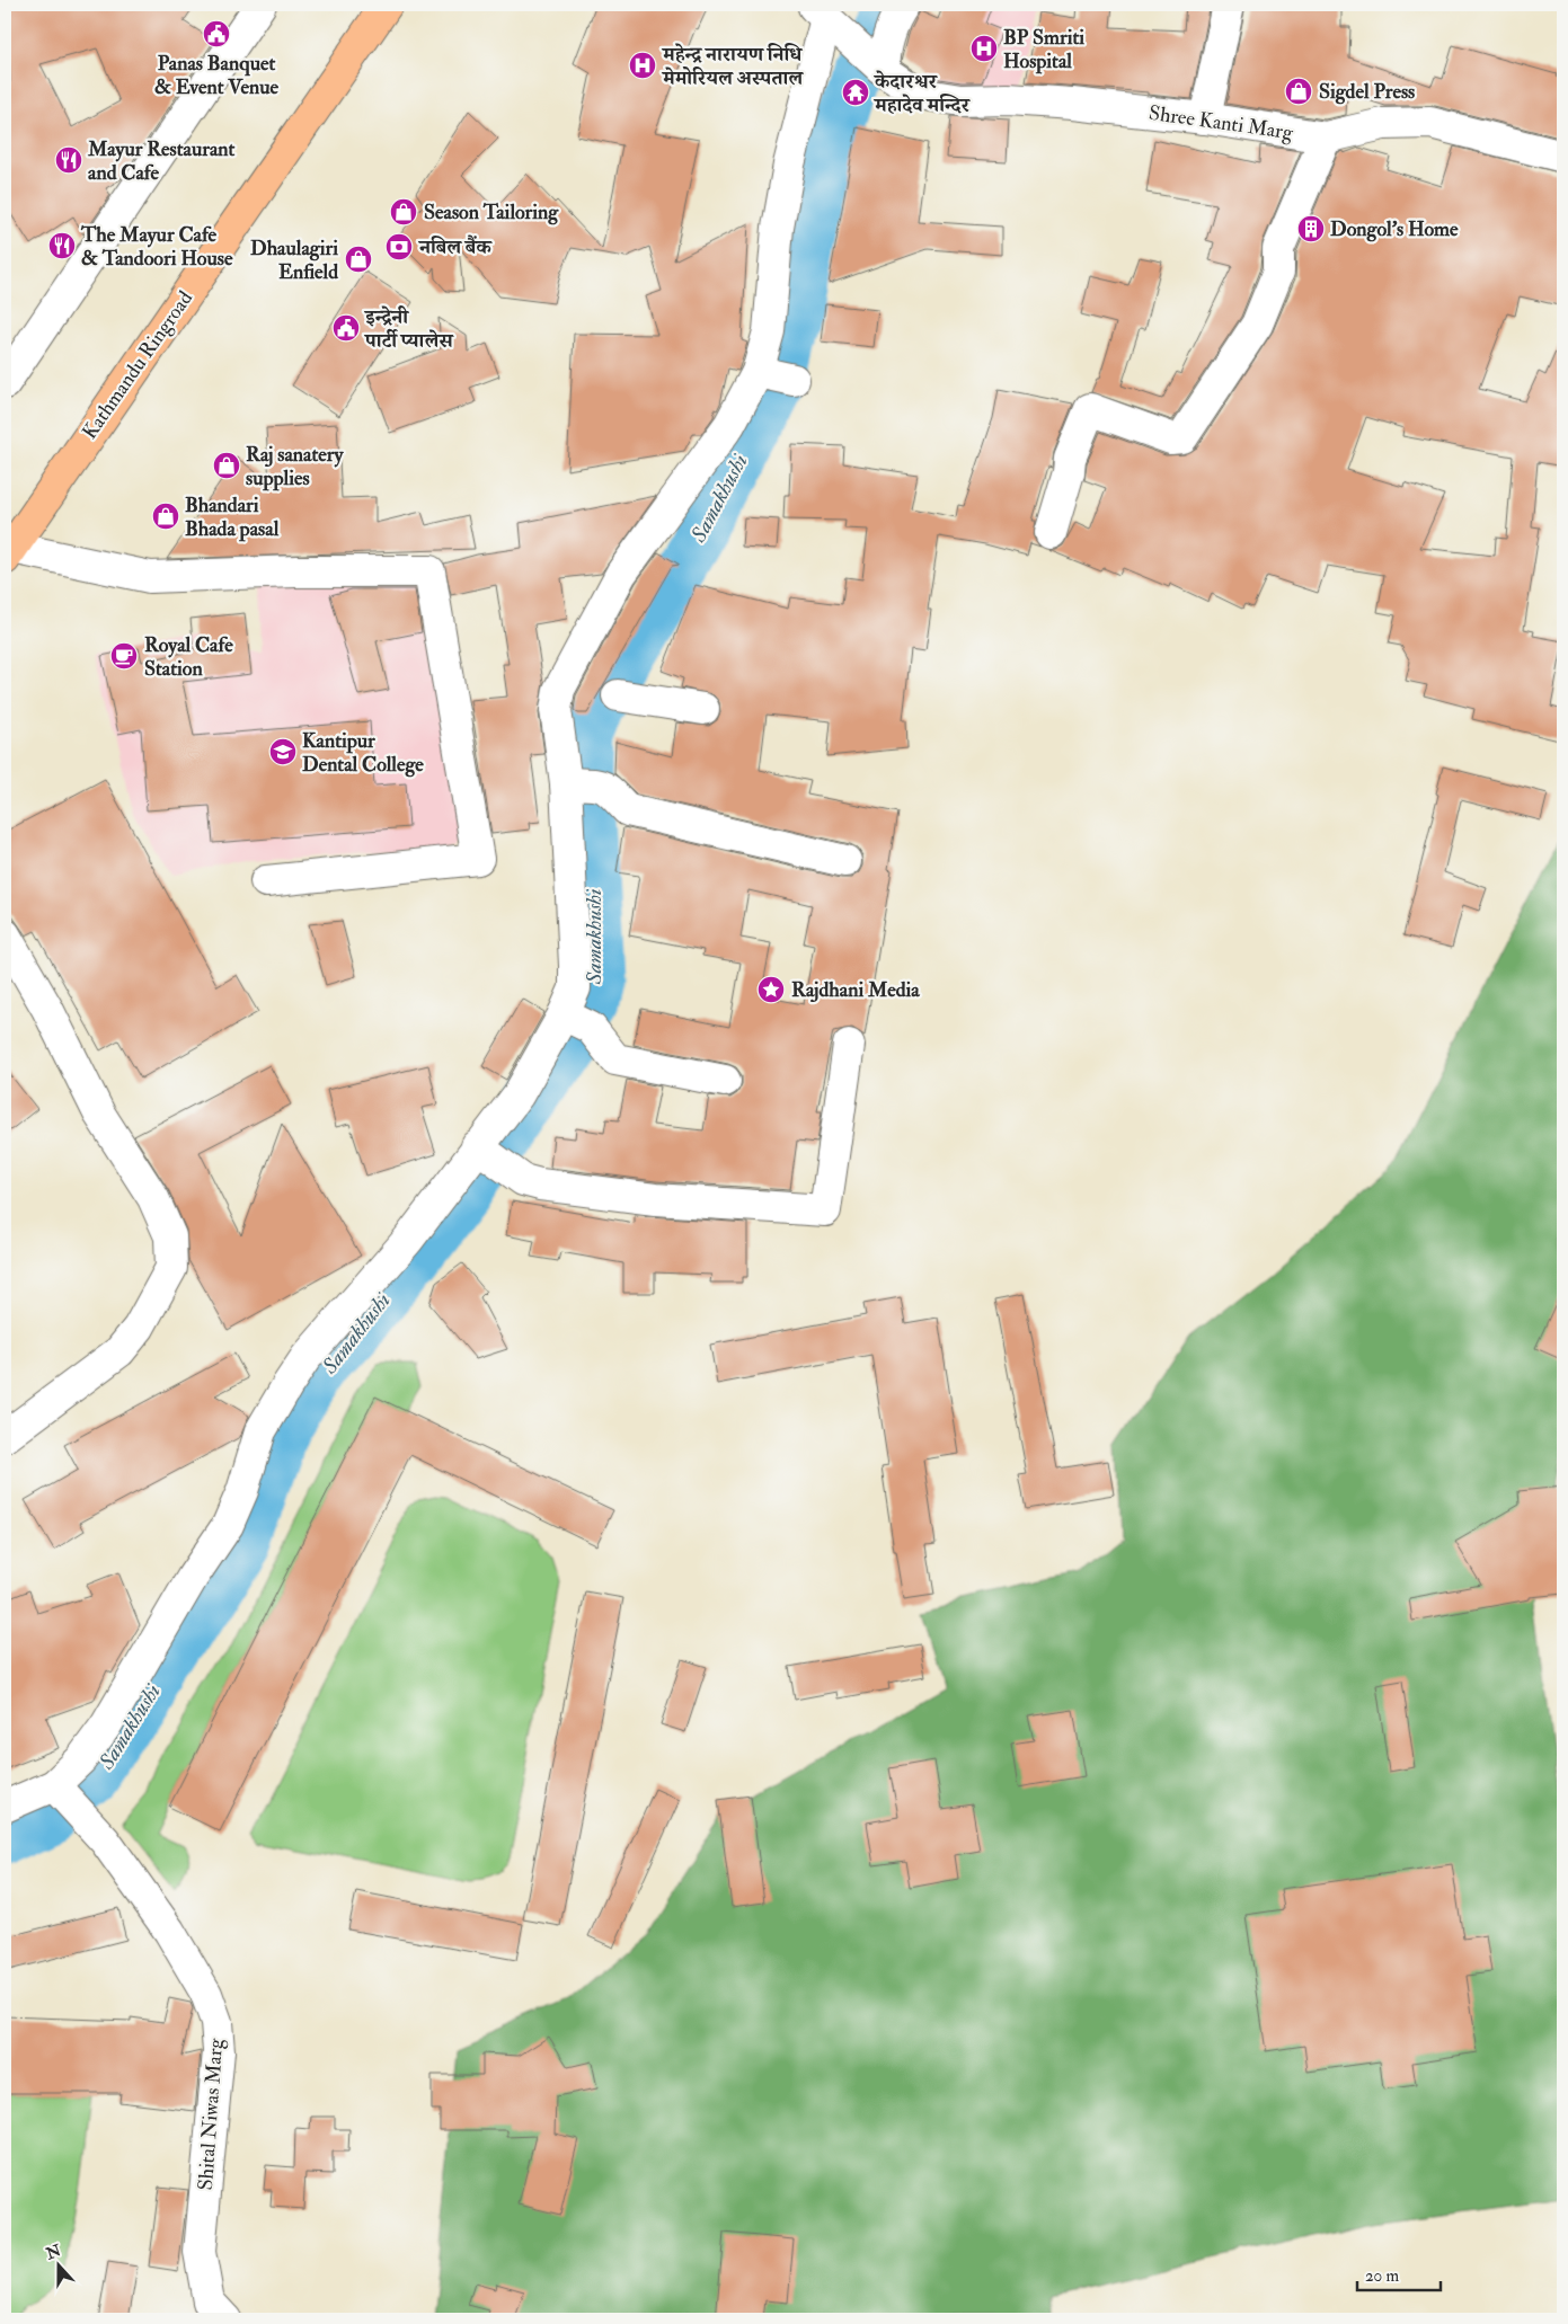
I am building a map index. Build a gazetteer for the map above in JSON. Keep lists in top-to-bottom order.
{
  "streets": {
    "highway": ["Kathmandu Ringroad"],
    "street": ["Shree Kanti Marg", "Shital Niwas Marg"]
  },
  "water": ["Samakhushi"],
  "places": {
    "public building": ["Panas Banquet & Event Venue", "इन्द्रेनी पार्टी प्यालेस"],
    "hospital": ["BP Smriti Hospital", "महेन्द्र नारायण निधि मेमोरियल अस्पताल"],
    "shop": [
      "Sigdel Press",
      "Season Tailoring",
      "Dhaulagiri Enfield",
      "Raj sanatery supplies",
      "Bhandari Bhada pasal"
    ],
    "temple": ["केदारश्वर महादेव मन्दिर"],
    "restaurant": ["Mayur Restaurant and Cafe", "The Mayur Cafe & Tandoori House"],
    "building": ["Dongol's Home"],
    "bank": ["नबिल बैंक"],
    "cafe": ["Royal Cafe Station"],
    "school or university": ["Kantipur Dental College"],
    "place": ["Rajdhani Media"]
  },
  "scale_bar": "20 m",
  "north": "top"
}
